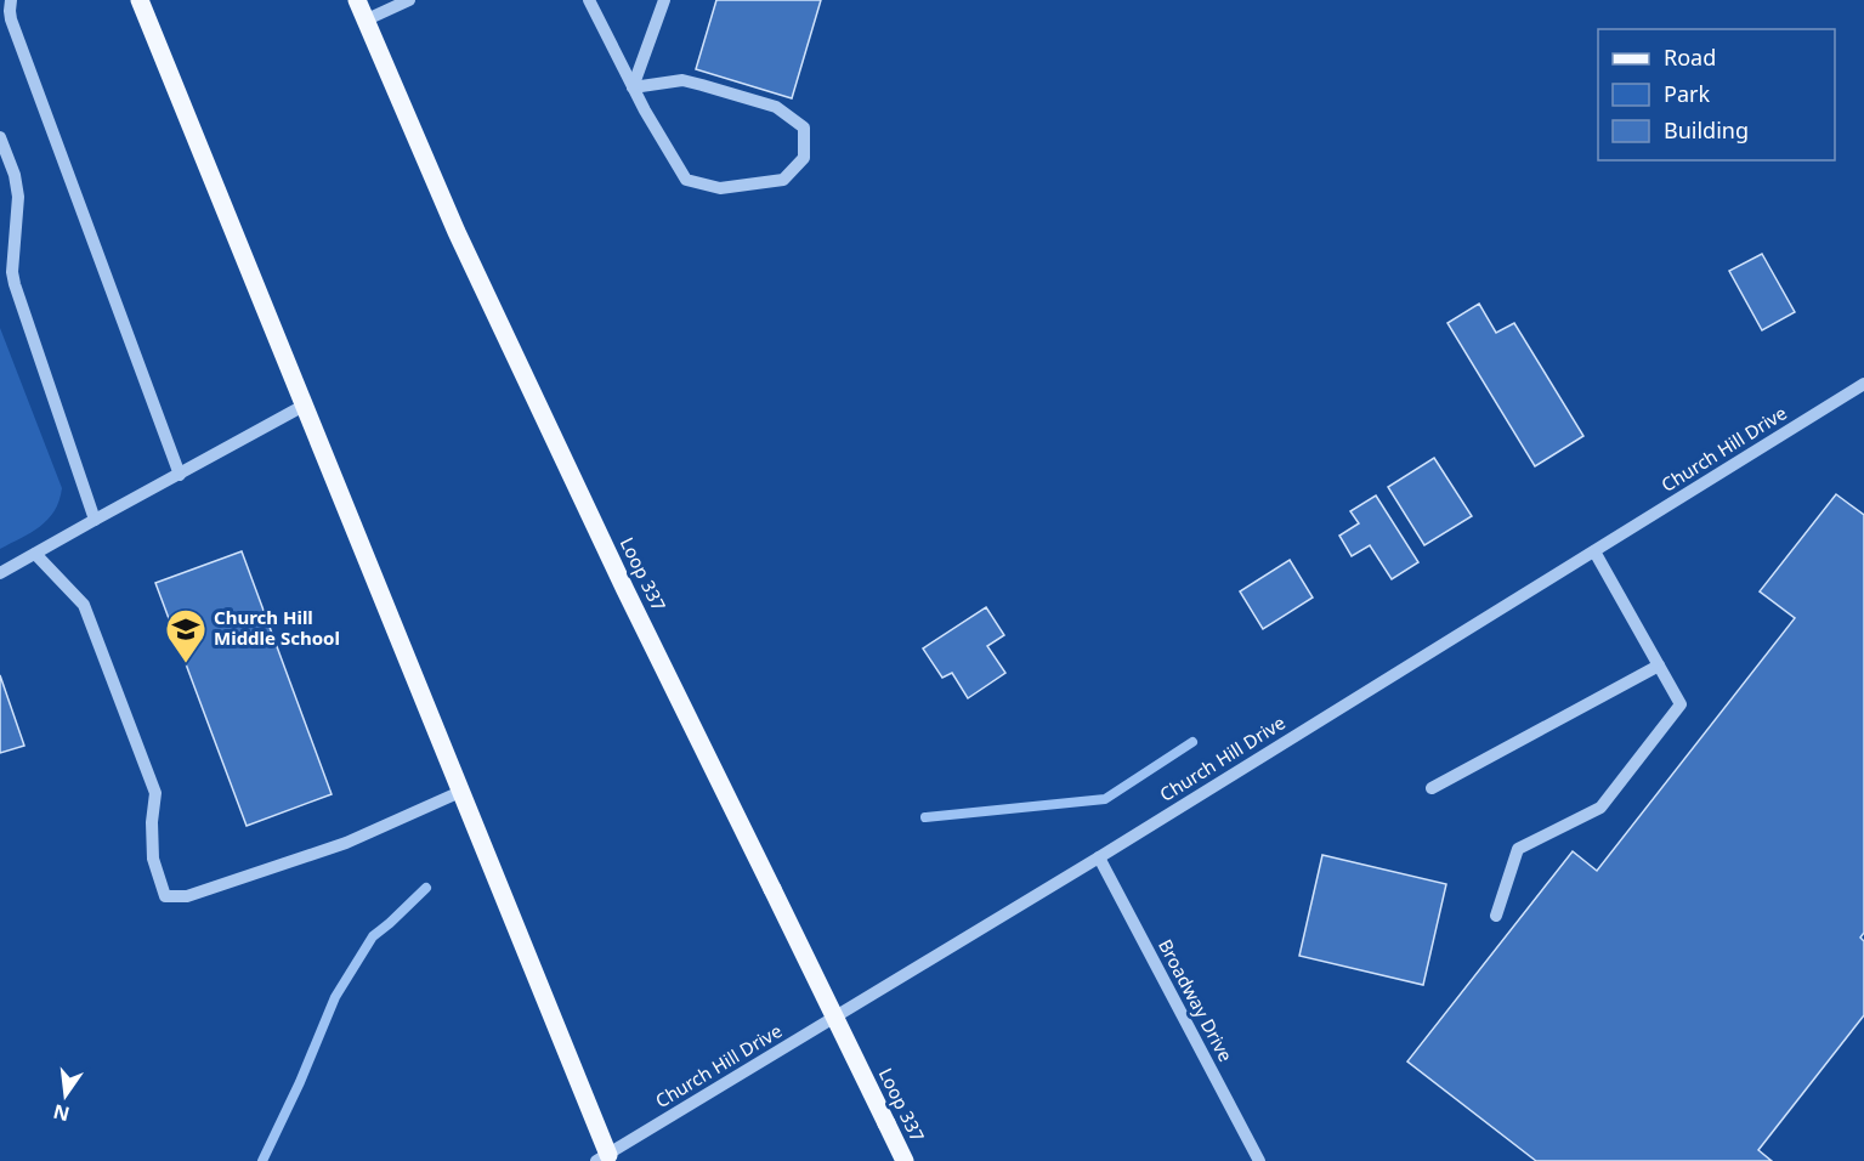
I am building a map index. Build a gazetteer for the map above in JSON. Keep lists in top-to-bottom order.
{
  "streets": {
    "main road": ["Loop 337"],
    "street": ["Church Hill Drive", "Broadway Drive"]
  },
  "crossings": [
    ["Church Hill Drive", "Broadway Drive"]
  ],
  "places": {
    "school or university": ["Church Hill Middle School"]
  },
  "legend": ["Road", "Park", "Building"],
  "north": "bottom"
}
